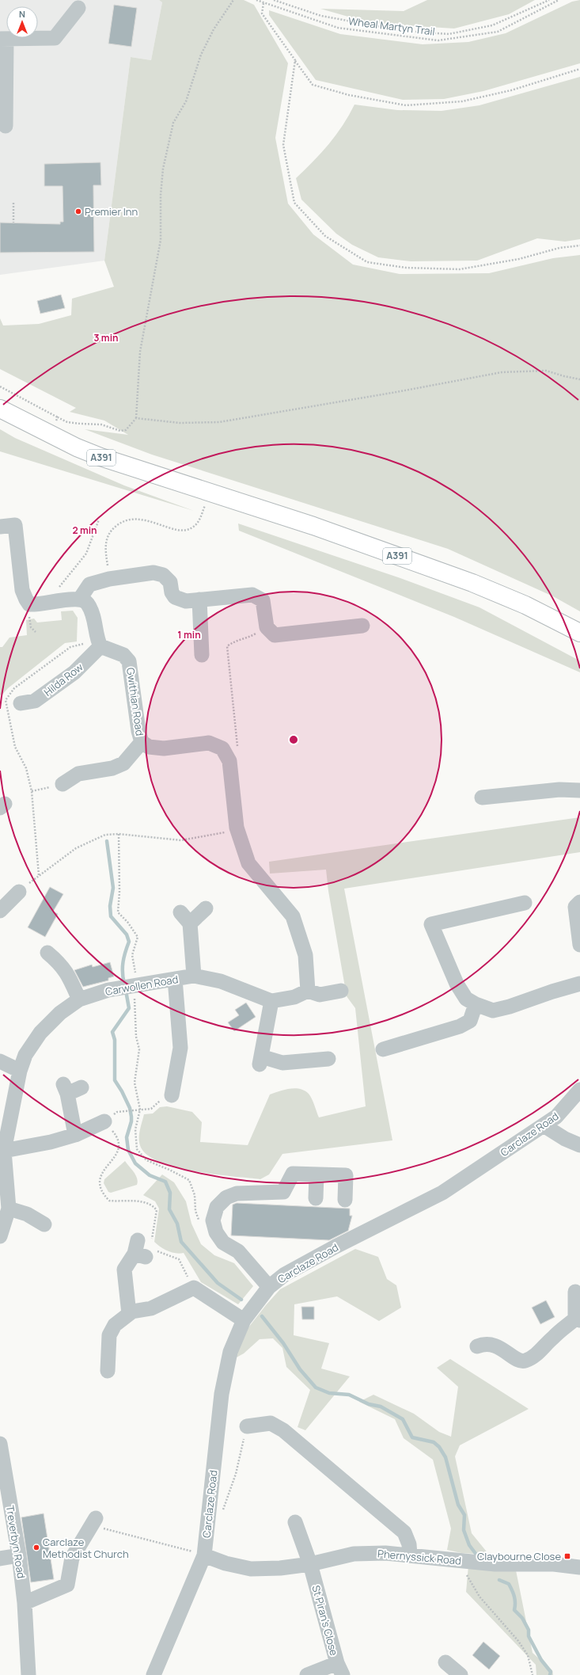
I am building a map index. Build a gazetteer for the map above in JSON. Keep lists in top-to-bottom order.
{
  "streets": {
    "highway": ["A391"],
    "street": [
      "Hilda Row",
      "Gwithian Road",
      "Carwollen Road",
      "Carclaze Road",
      "Treverbyn Road",
      "Phernyssick Road",
      "St Piran's Close"
    ],
    "path": ["Wheal Martyn Trail"]
  },
  "crossings": [
    ["Hilda Row", "Gwithian Road"],
    ["Carclaze Road", "Phernyssick Road"],
    ["Phernyssick Road", "St Piran's Close"]
  ],
  "places": {
    "other": ["Premier Inn", "Carclaze Methodist Church"],
    "transit": ["Claybourne Close"]
  },
  "north": "top",
  "rings": ["3 min", "2 min", "1 min"]
}
